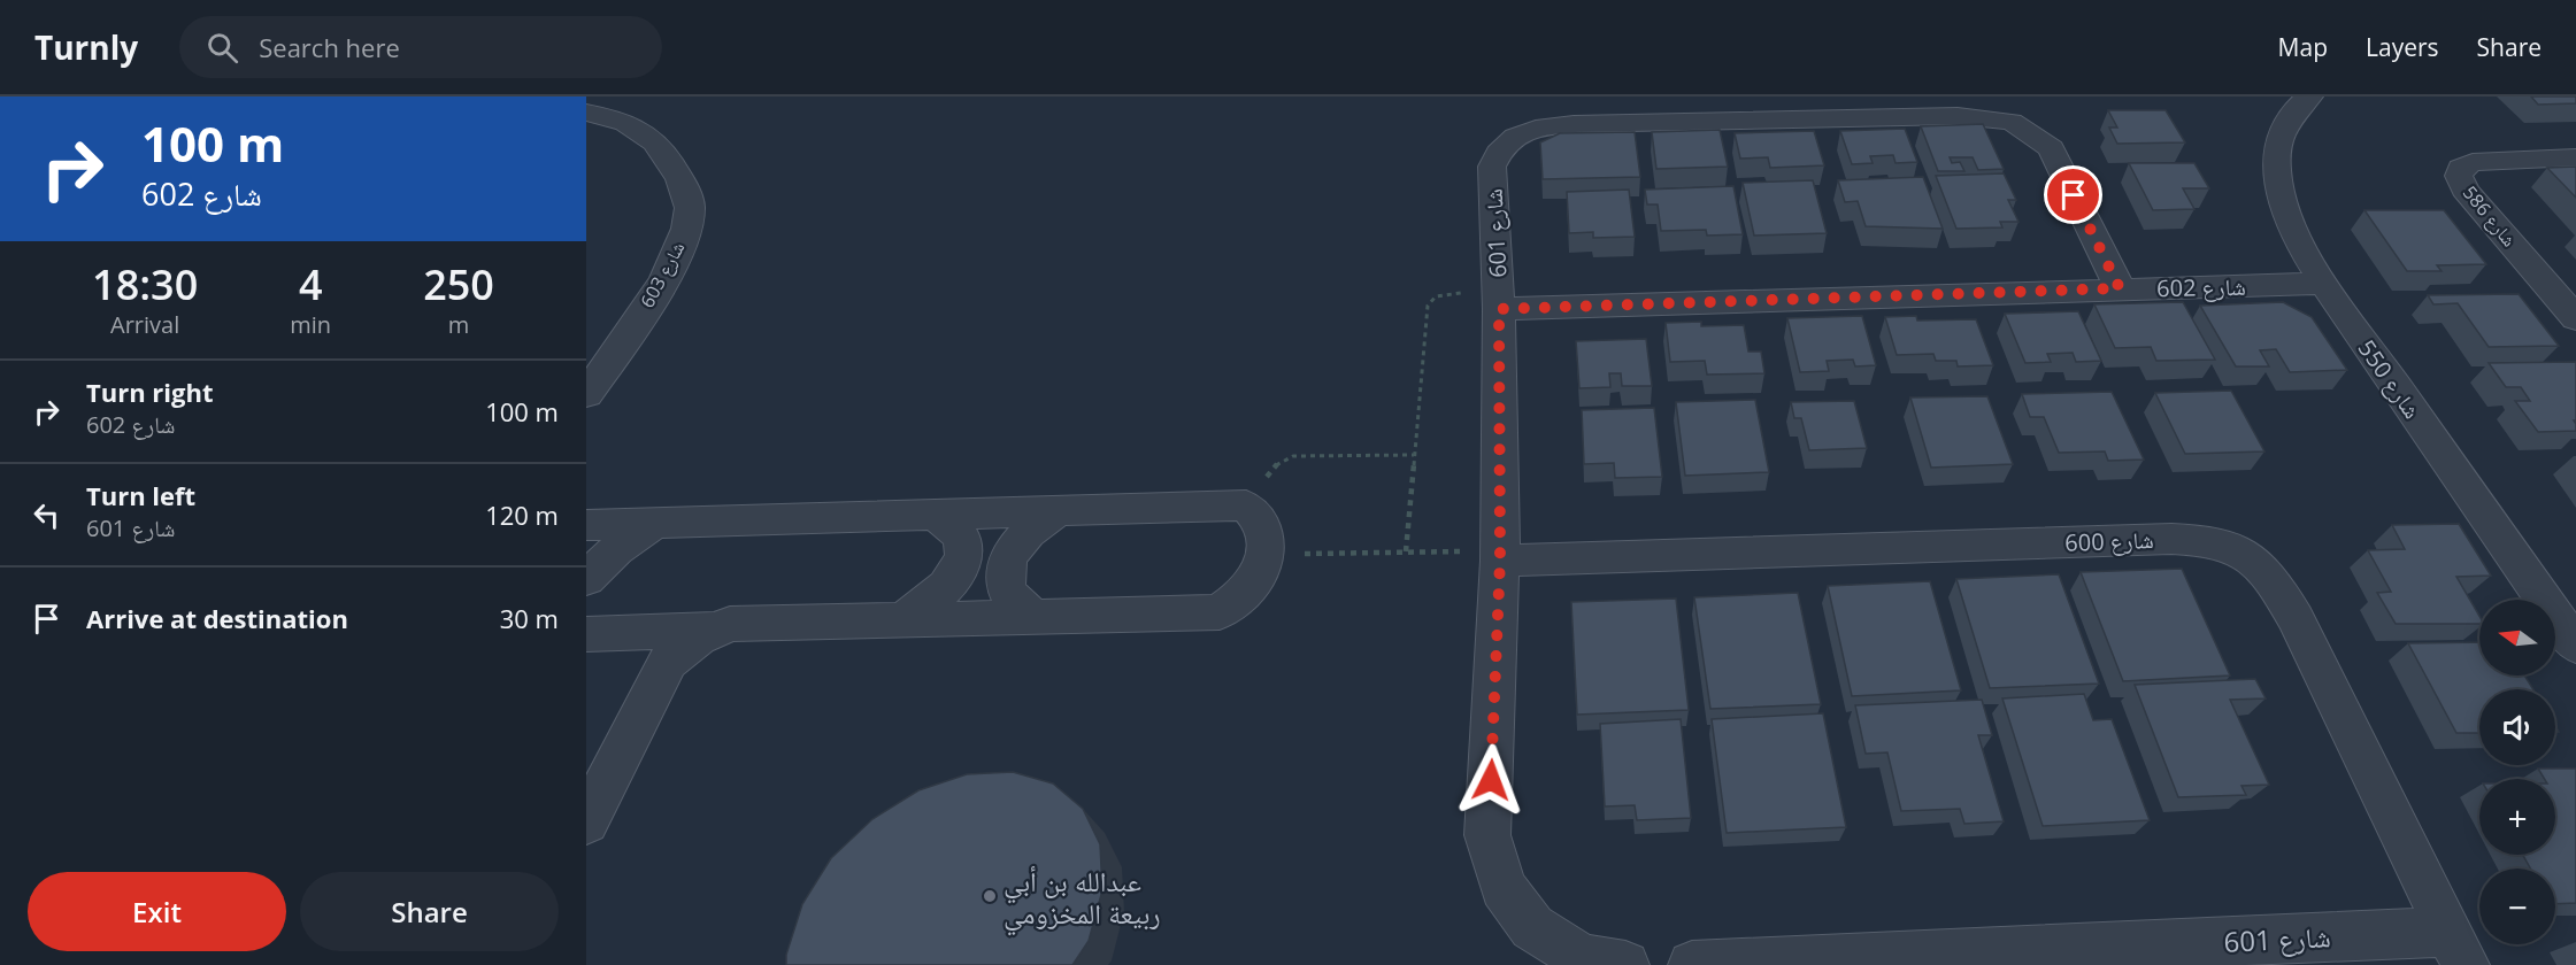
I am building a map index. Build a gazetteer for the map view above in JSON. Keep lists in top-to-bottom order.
{
  "streets": {
    "street": [
      "شارع 586",
      "شارع 601",
      "شارع 603",
      "شارع 602",
      "شارع 550",
      "شارع 600"
    ]
  },
  "crossings": [
    ["شارع 601", "شارع 602"],
    ["شارع 601", "شارع 600"],
    ["شارع 602", "شارع 550"]
  ],
  "places": ["عبدالله بن أبي ربيعة المخزومي"],
  "north": "left",
  "page": {
    "header": "Turnly",
    "search": "Search here",
    "nav": ["Map", "Layers", "Share"],
    "turn": ["100 m", "شارع 602"],
    "eta": [
      "18:30",
      "Arrival",
      "4",
      "min",
      "250",
      "m"
    ],
    "list": [
      {
        "name": "Turn right",
        "note": "شارع 602",
        "value": "100 m"
      },
      {
        "name": "Turn left",
        "note": "شارع 601",
        "value": "120 m"
      },
      {
        "name": "Arrive at destination",
        "value": "30 m"
      }
    ],
    "map_buttons": ["+", "−"],
    "buttons": ["Exit", "Share"]
  }
}
